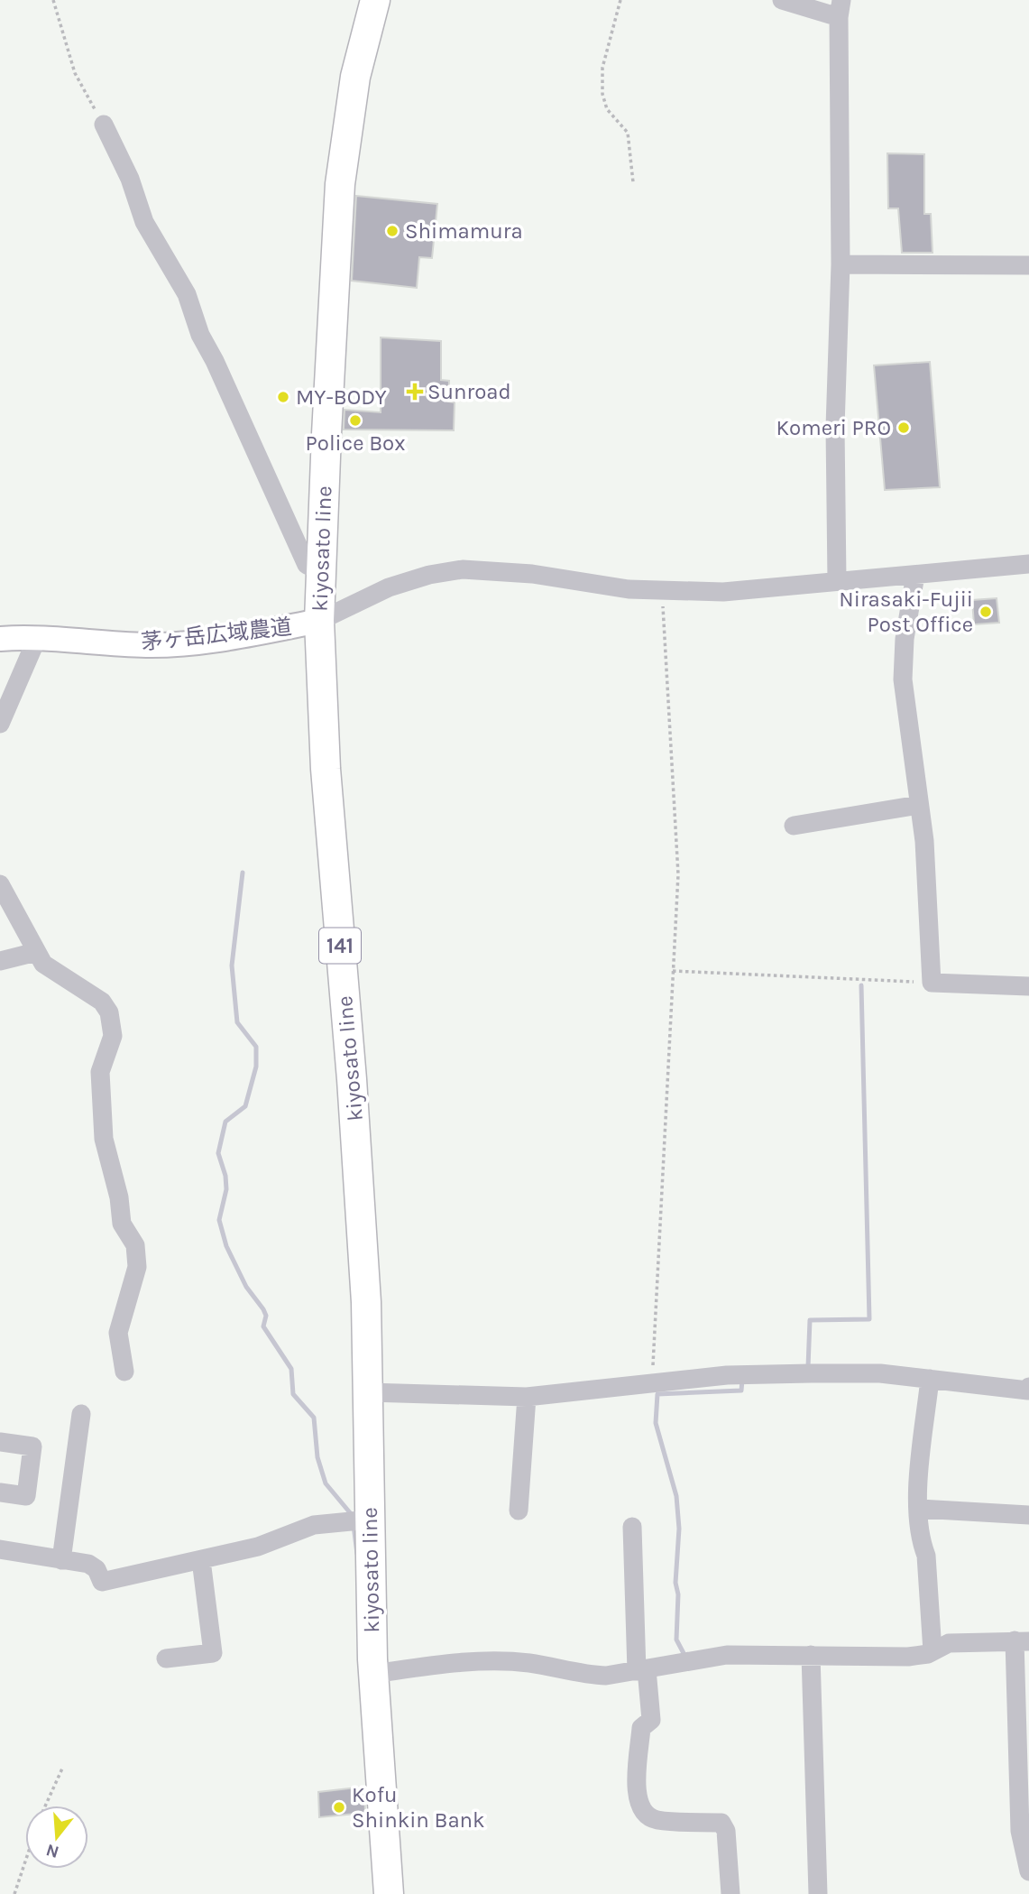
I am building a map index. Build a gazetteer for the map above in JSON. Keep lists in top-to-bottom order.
{
  "streets": {
    "highway": ["kiyosato line", "141"],
    "main road": ["茅ヶ岳広域農道"]
  },
  "crossings": [
    ["kiyosato line", "茅ヶ岳広域農道"]
  ],
  "places": {
    "other": [
      "Shimamura",
      "MY-BODY",
      "Police Box",
      "Komeri PRO",
      "Nirasaki-Fujii Post Office",
      "Kofu Shinkin Bank"
    ],
    "health": ["Sunroad"]
  },
  "north": "bottom"
}
